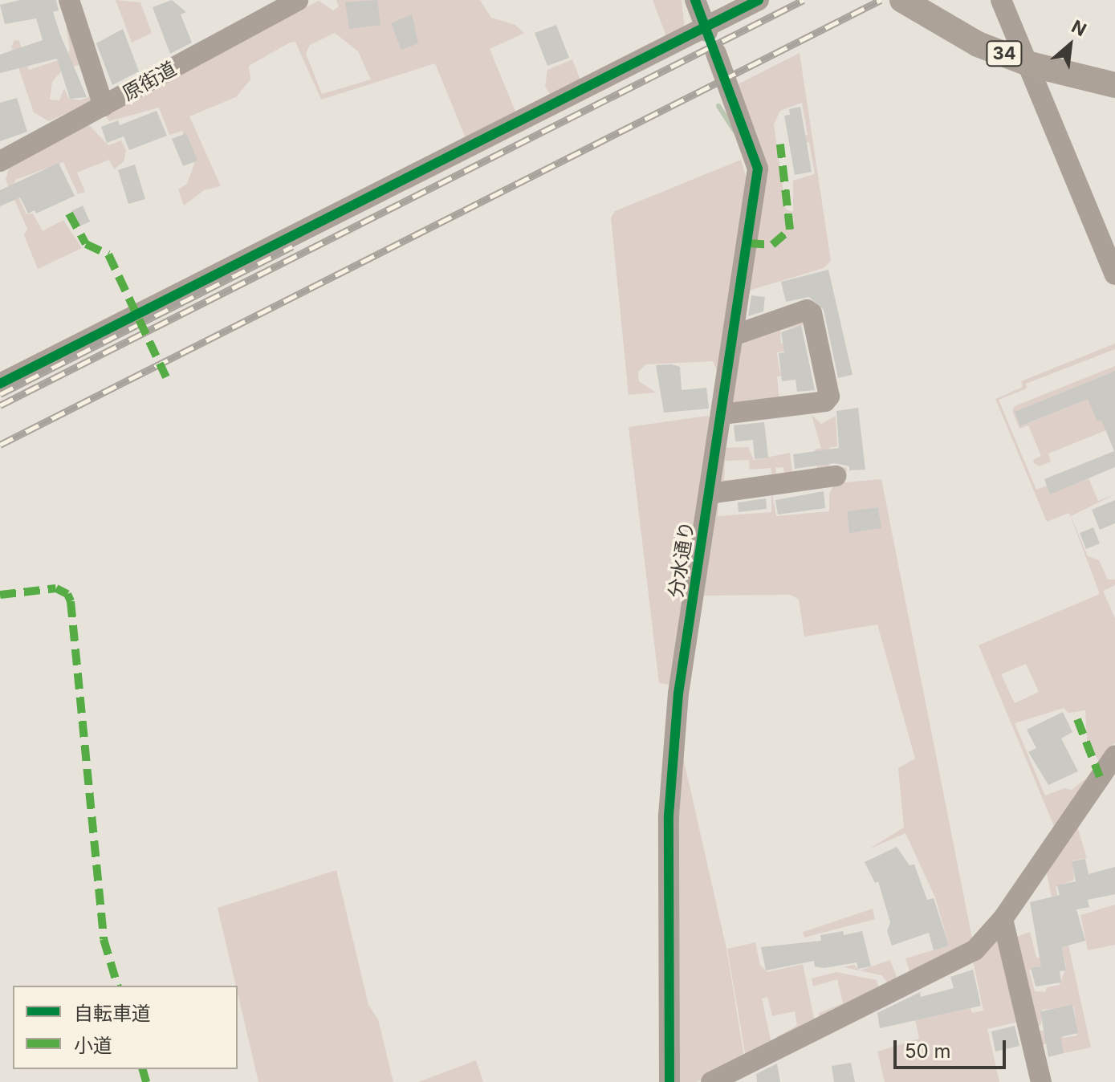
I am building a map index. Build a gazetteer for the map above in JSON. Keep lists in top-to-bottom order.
{
  "streets": {
    "main road": ["34"],
    "street": ["原街道", "分水通り"]
  },
  "legend": ["自転車道", "小道"],
  "scale_bar": "50 m",
  "north": "top right"
}
